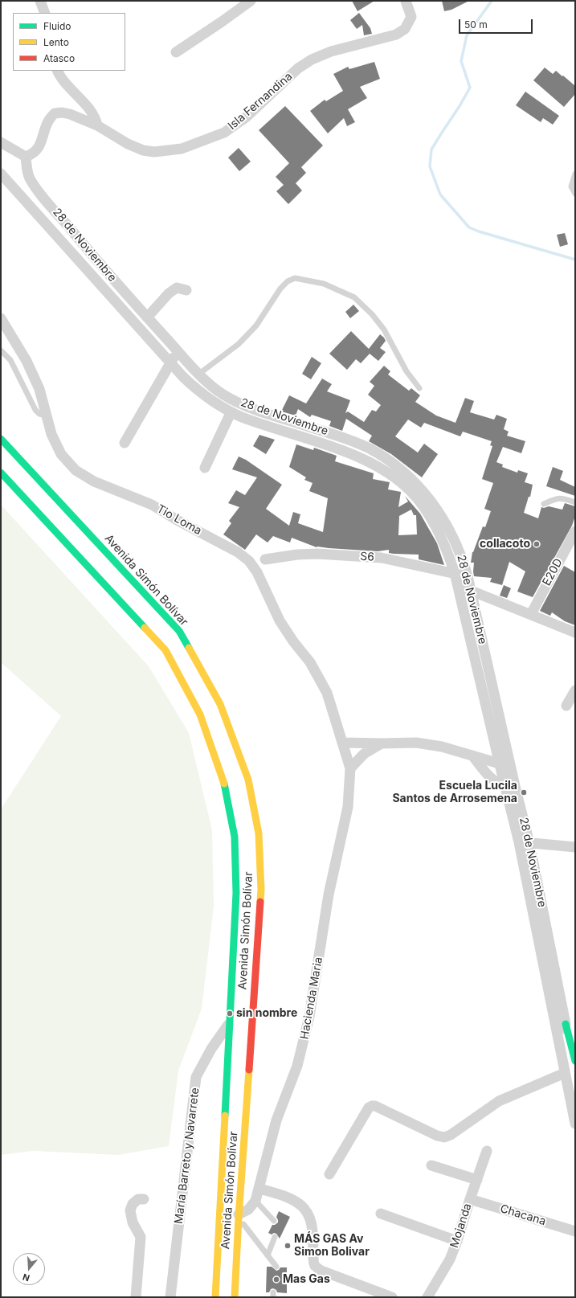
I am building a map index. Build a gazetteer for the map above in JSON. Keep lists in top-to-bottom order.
{
  "streets": {
    "highway": ["Avenida Simón Bolívar"],
    "street": [
      "Isla Fernandina",
      "28 de Noviembre",
      "Tio Loma",
      "S6",
      "E20D",
      "Hacienda Maria",
      "María Barreto y Navarrete",
      "Chacana",
      "Mojanda"
    ]
  },
  "crossings": [
    ["Isla Fernandina", "28 de Noviembre"],
    ["28 de Noviembre", "S6"],
    ["Tio Loma", "Hacienda Maria"],
    ["Avenida Simón Bolívar", "Hacienda Maria"],
    ["Avenida Simón Bolívar", "María Barreto y Navarrete"],
    ["Chacana", "Mojanda"]
  ],
  "places": [
    "collacoto",
    "Escuela Lucila Santos de Arrosemena",
    "sin nombre",
    "MÁS GAS Av Simon Bolivar",
    "Mas Gas"
  ],
  "legend": ["Fluido", "Lento", "Atasco"],
  "scale_bar": "50 m",
  "north": "bottom"
}
